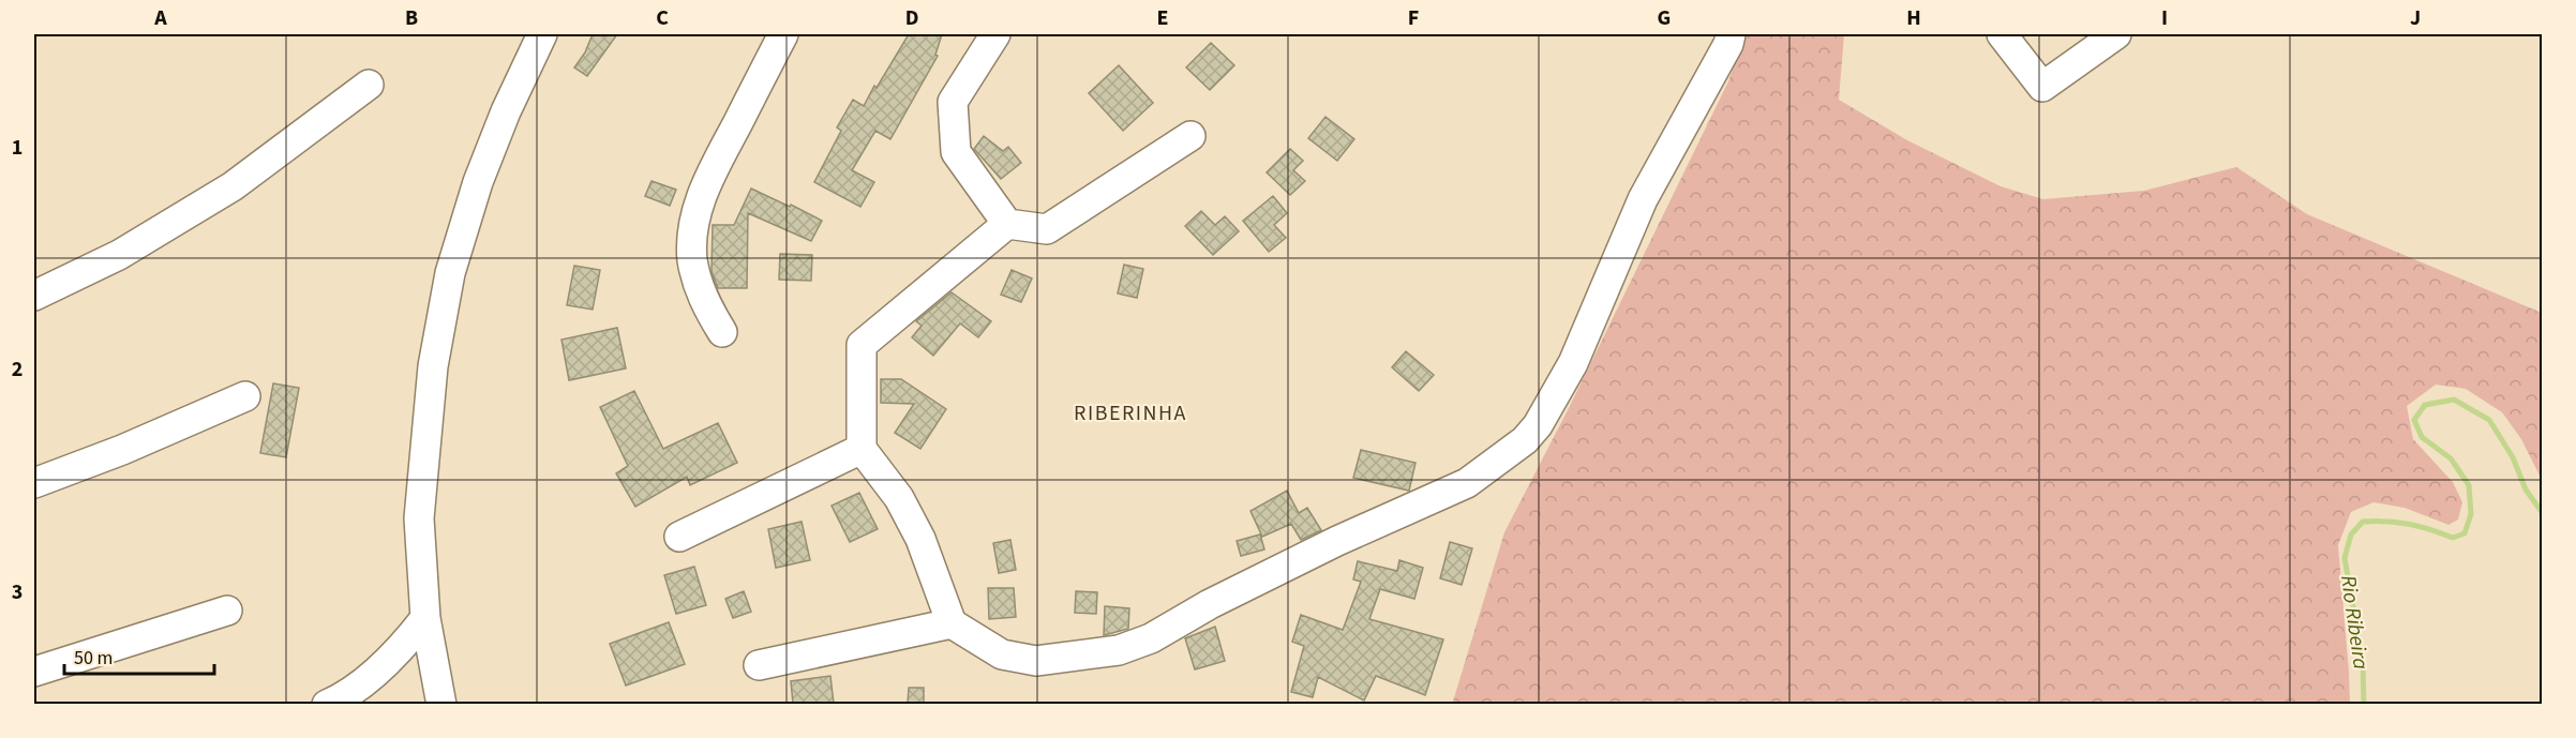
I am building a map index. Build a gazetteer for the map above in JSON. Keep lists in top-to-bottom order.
{
  "districts": ["RIBERINHA"],
  "water": ["Rio Ribeira"],
  "scale_bar": "50 m",
  "grid": {
    "columns": [
      "A",
      "B",
      "C",
      "D",
      "E",
      "F",
      "G",
      "H",
      "I",
      "J"
    ],
    "rows": ["1", "2", "3"]
  }
}
